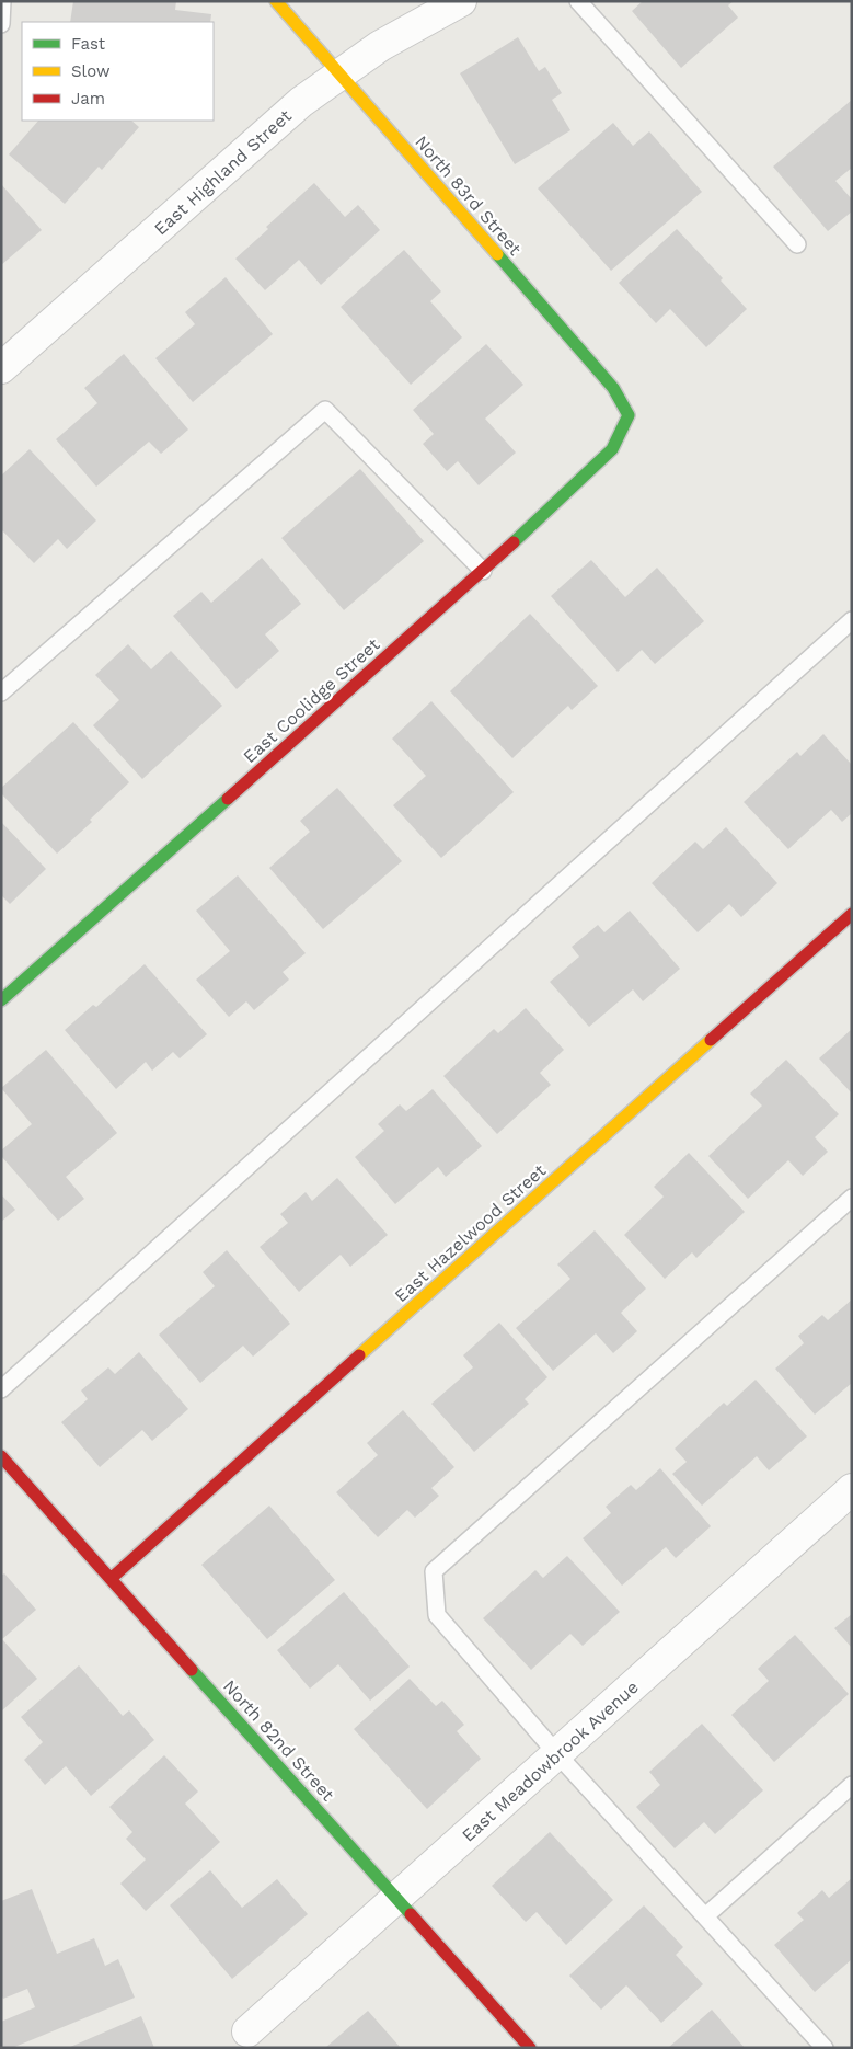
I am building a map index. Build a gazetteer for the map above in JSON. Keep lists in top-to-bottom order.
{
  "streets": {
    "street": [
      "East Highland Street",
      "North 83rd Street",
      "East Coolidge Street",
      "East Hazelwood Street",
      "North 82nd Street",
      "East Meadowbrook Avenue"
    ]
  },
  "crossings": [
    ["East Highland Street", "North 83rd Street"],
    ["North 83rd Street", "East Coolidge Street"],
    ["East Hazelwood Street", "North 82nd Street"],
    ["North 82nd Street", "East Meadowbrook Avenue"]
  ],
  "legend": ["Fast", "Slow", "Jam"]
}
